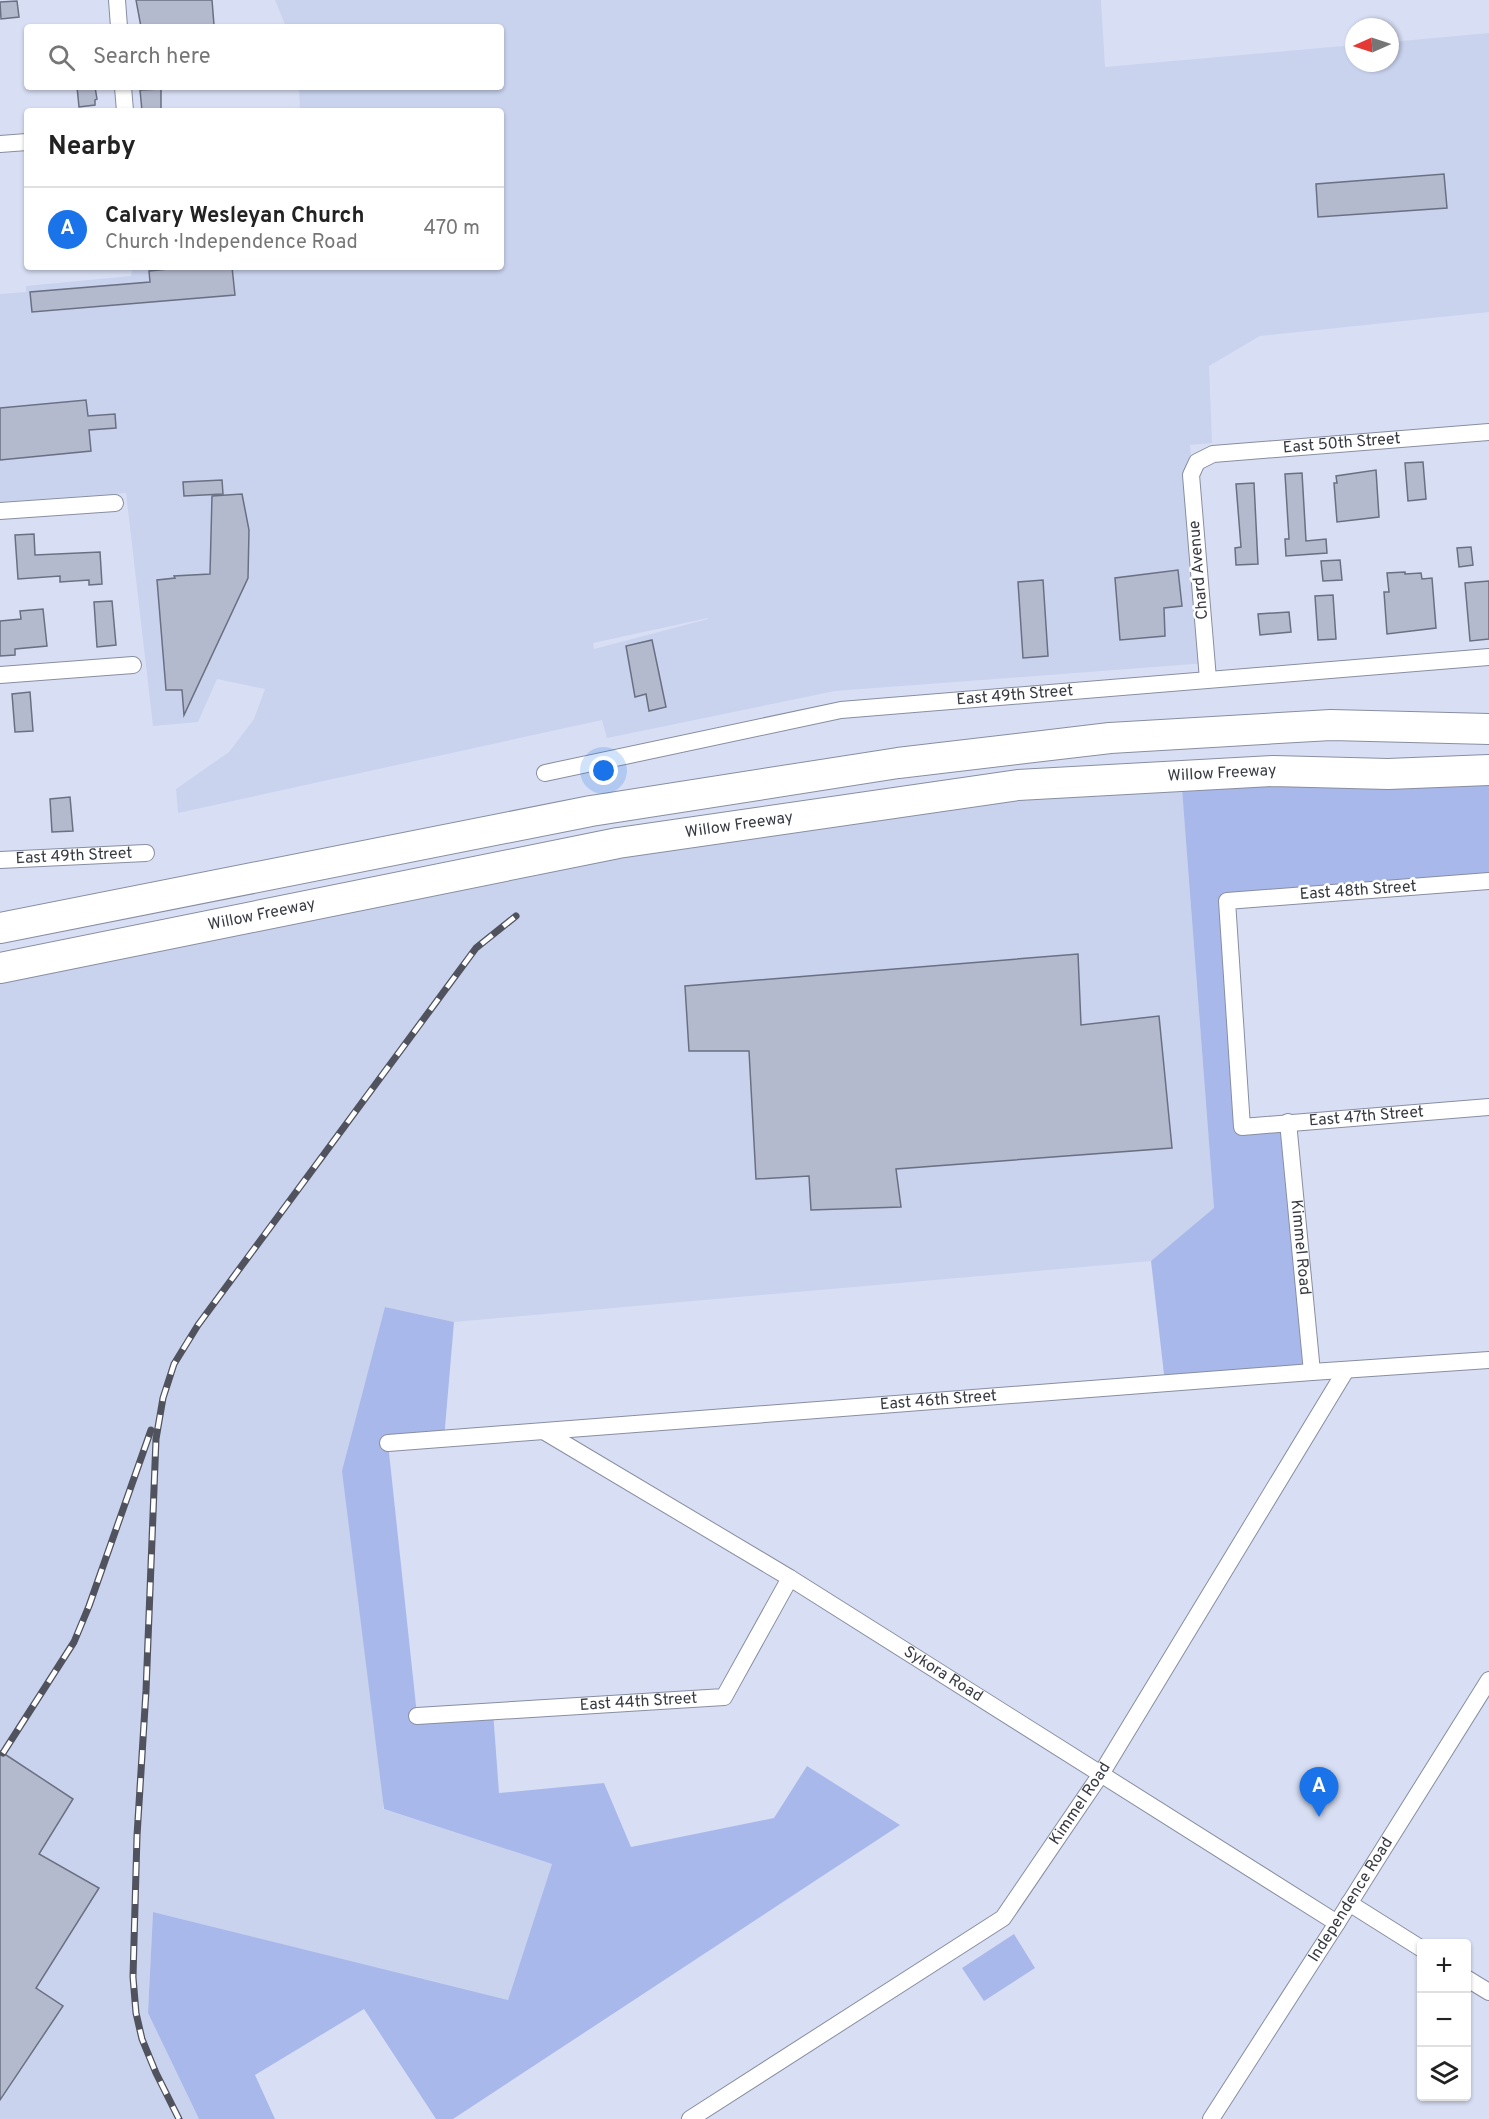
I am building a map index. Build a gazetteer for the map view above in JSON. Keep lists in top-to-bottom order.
{
  "streets": {
    "highway": ["Willow Freeway"],
    "street": [
      "East 50th Street",
      "Chard Avenue",
      "East 49th Street",
      "East 48th Street",
      "East 47th Street",
      "Kimmel Road",
      "East 46th Street",
      "Sykora Road",
      "East 44th Street",
      "Independence Road"
    ]
  },
  "crossings": [
    ["East 50th Street", "Chard Avenue"],
    ["Chard Avenue", "East 49th Street"],
    ["East 48th Street", "East 47th Street"],
    ["East 47th Street", "Kimmel Road"],
    ["Kimmel Road", "East 46th Street"],
    ["Kimmel Road", "Sykora Road"],
    ["East 46th Street", "Sykora Road"],
    ["Sykora Road", "East 44th Street"],
    ["Sykora Road", "Independence Road"]
  ],
  "north": "left",
  "page": {
    "search": "Search here",
    "heading": "Nearby",
    "list": [
      {
        "mark": "A",
        "name": "Calvary Wesleyan Church",
        "note": "Church · Independence Road",
        "value": "470 m"
      }
    ],
    "pins": "A",
    "map_buttons": ["+", "−"]
  }
}
